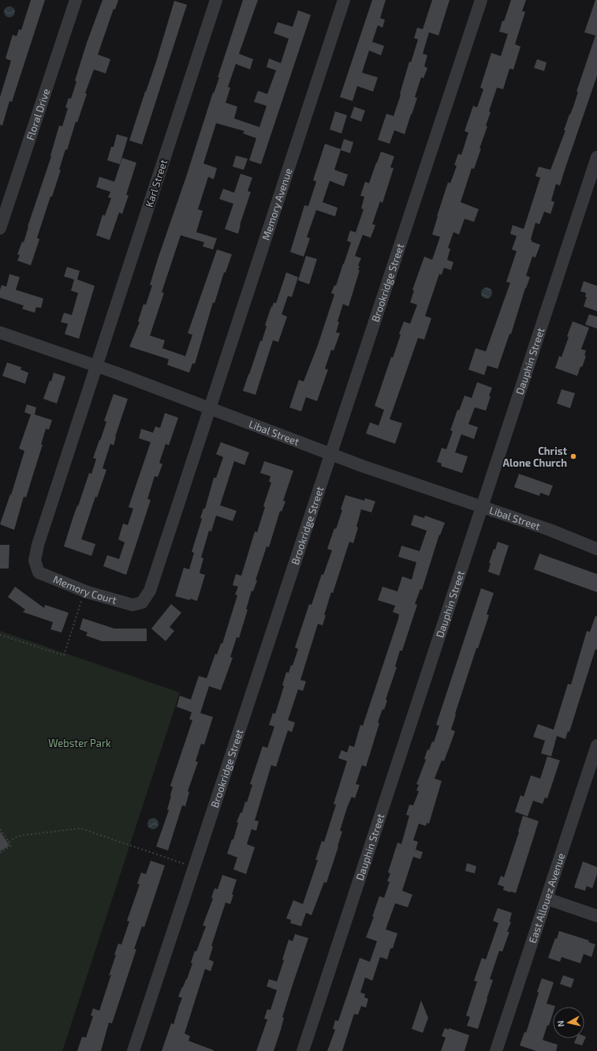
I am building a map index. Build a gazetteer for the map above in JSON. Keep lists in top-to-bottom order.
{
  "streets": {
    "street": [
      "Floral Drive",
      "Karl Street",
      "Memory Avenue",
      "Brookridge Street",
      "Dauphin Street",
      "Libal Street",
      "Memory Court",
      "East Allouez Avenue"
    ]
  },
  "crossings": [
    ["Karl Street", "Libal Street"],
    ["Karl Street", "Memory Court"],
    ["Memory Avenue", "Libal Street"],
    ["Memory Avenue", "Memory Court"],
    ["Brookridge Street", "Libal Street"],
    ["Dauphin Street", "Libal Street"],
    ["Libal Street", "Memory Court"]
  ],
  "parks": ["Webster Park"],
  "places": ["Christ Alone Church"],
  "north": "left"
}
